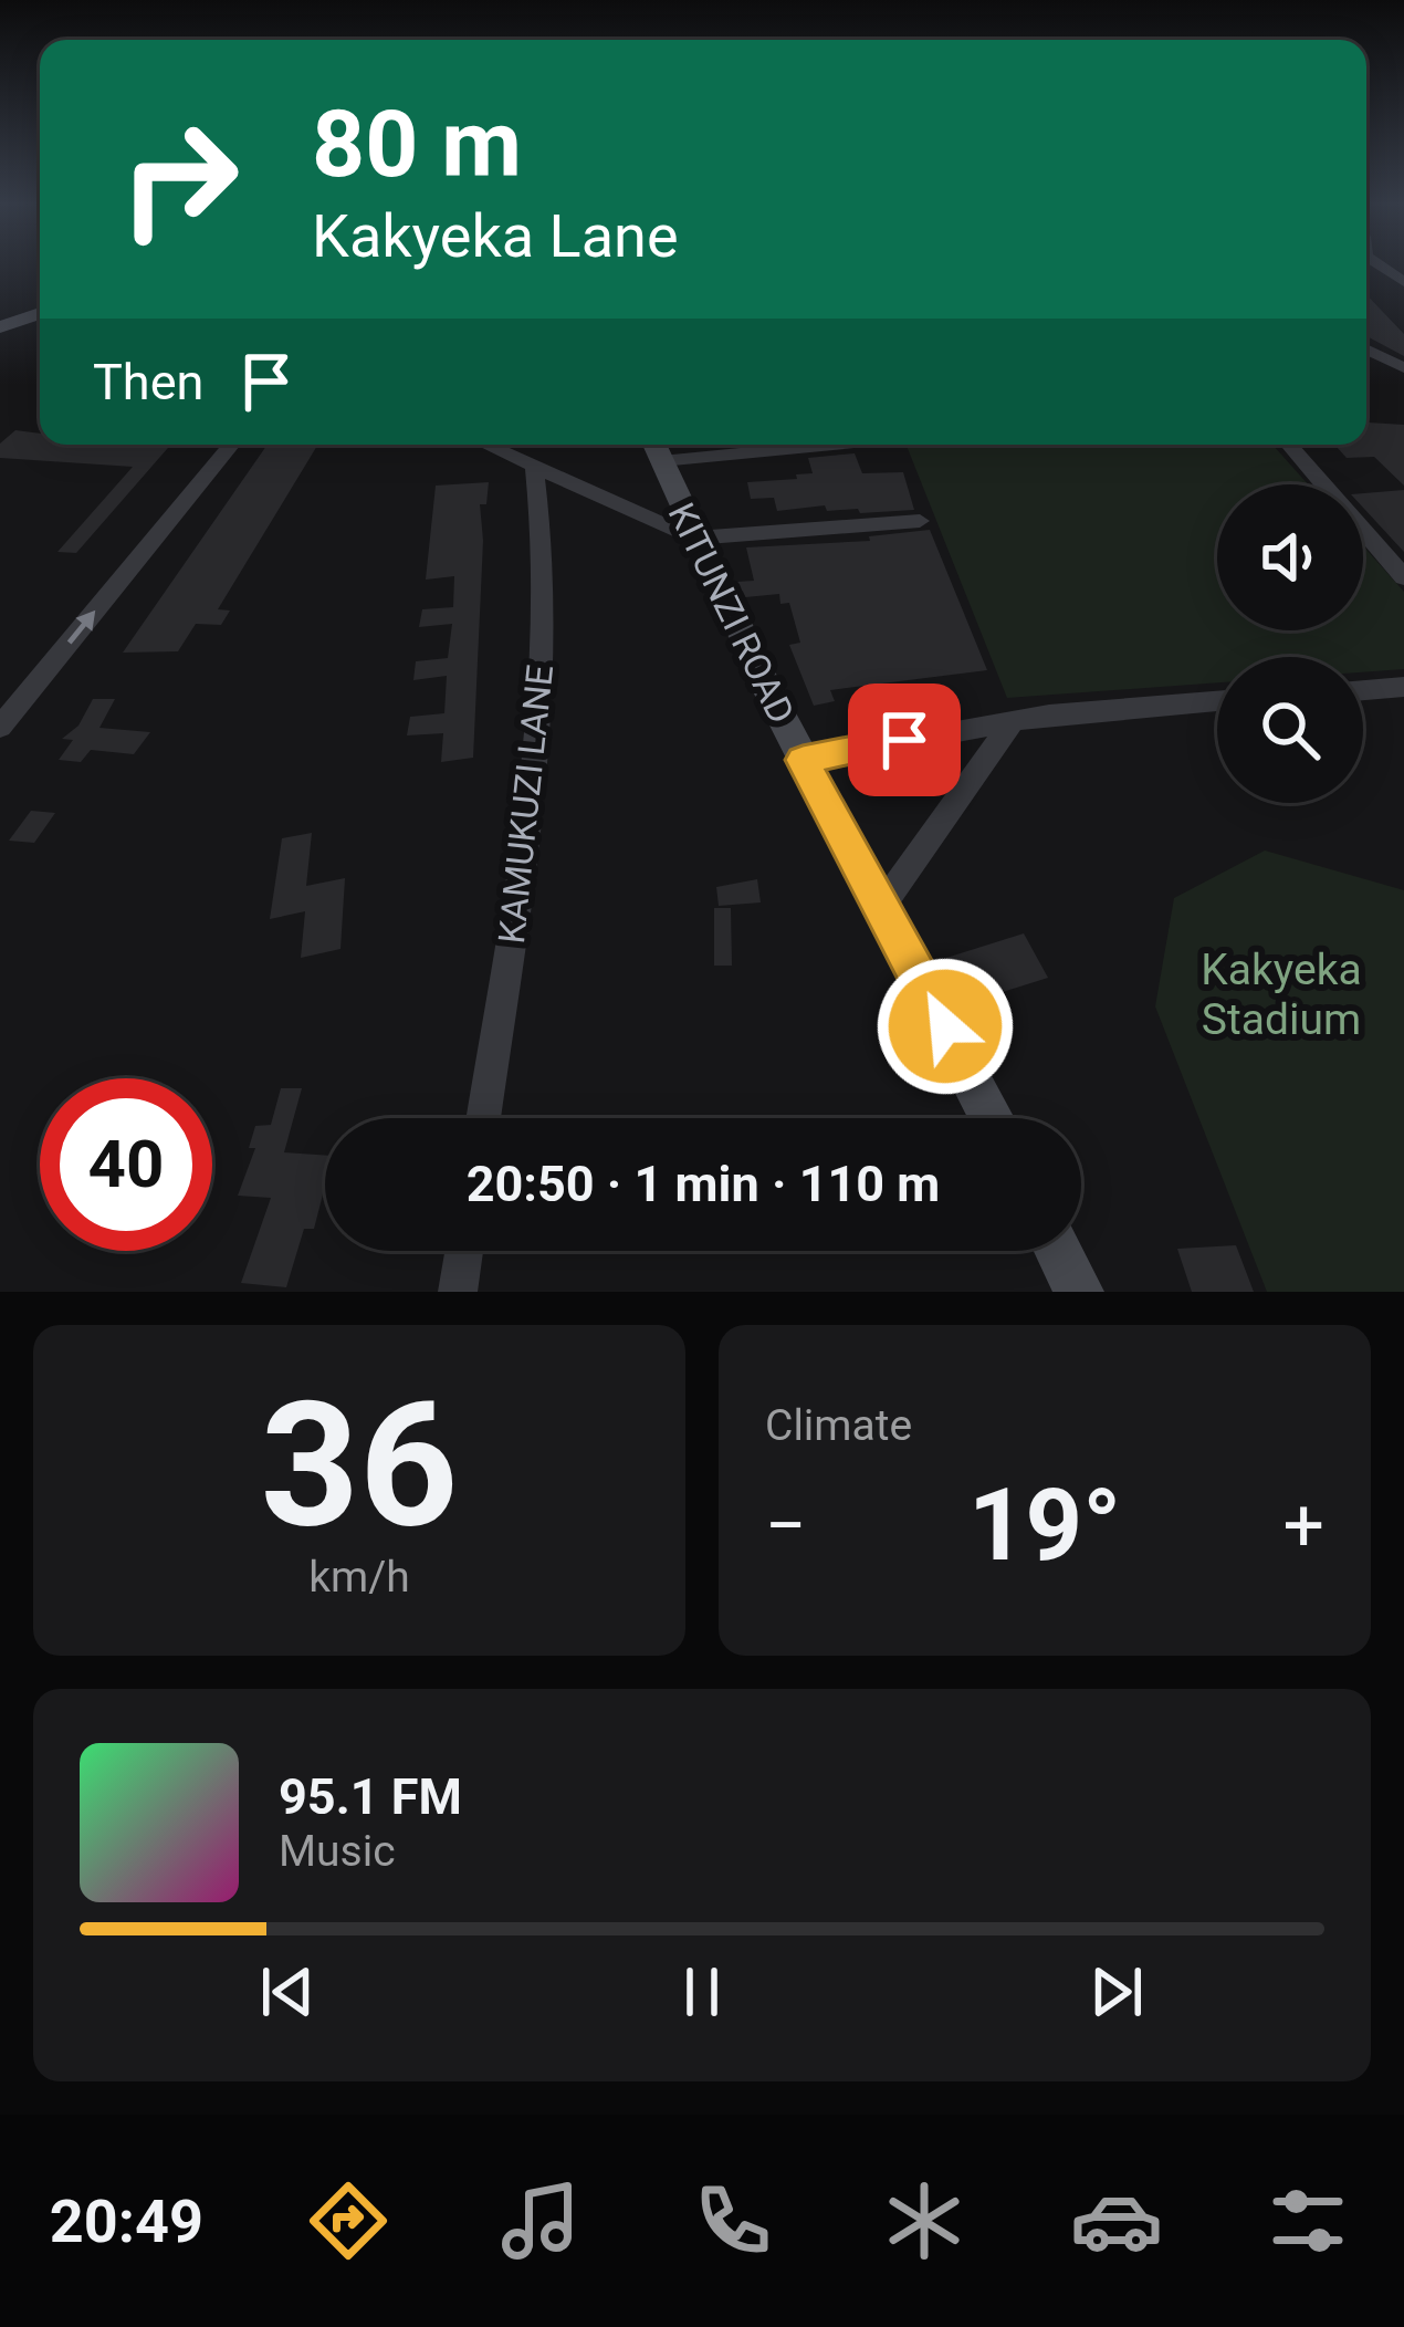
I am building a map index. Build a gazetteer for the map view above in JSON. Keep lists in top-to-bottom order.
{
  "streets": {
    "street": ["KITUNZI ROAD", "KAMUKUZI LANE"]
  },
  "parks": ["Kakyeka Stadium"],
  "page": {
    "turn": ["80 m", "Kakyeka Lane"],
    "then": "Then",
    "limit": "40",
    "trip": "20:50 · 1 min · 110 m",
    "tile": [
      ["36", "km/h"],
      "Climate"
    ],
    "heat": ["−", "19°", "+"],
    "song": ["95.1 FM", "Music"],
    "tabs": "20:49"
  }
}
